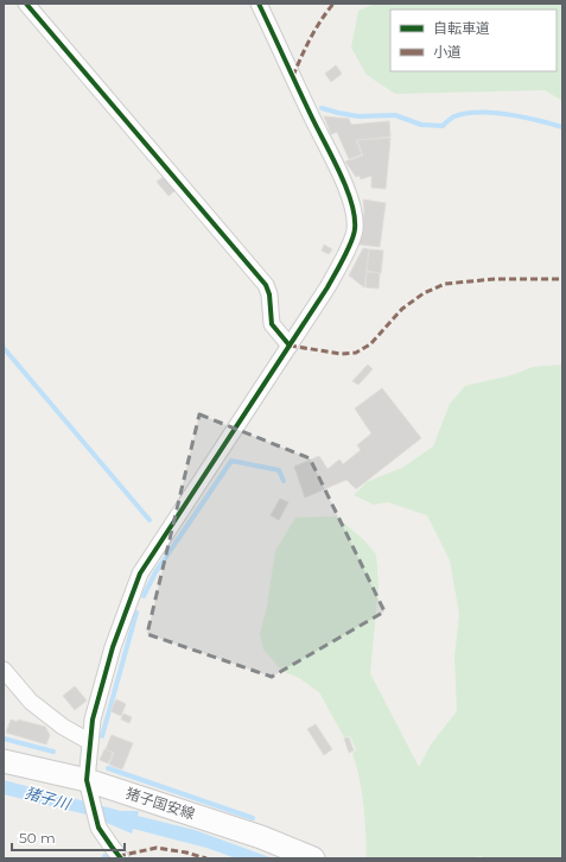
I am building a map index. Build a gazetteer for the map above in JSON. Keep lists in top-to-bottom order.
{
  "streets": {
    "main road": ["猪子国安線"]
  },
  "water": ["猪子川"],
  "legend": ["自転車道", "小道"],
  "scale_bar": "50 m"
}
